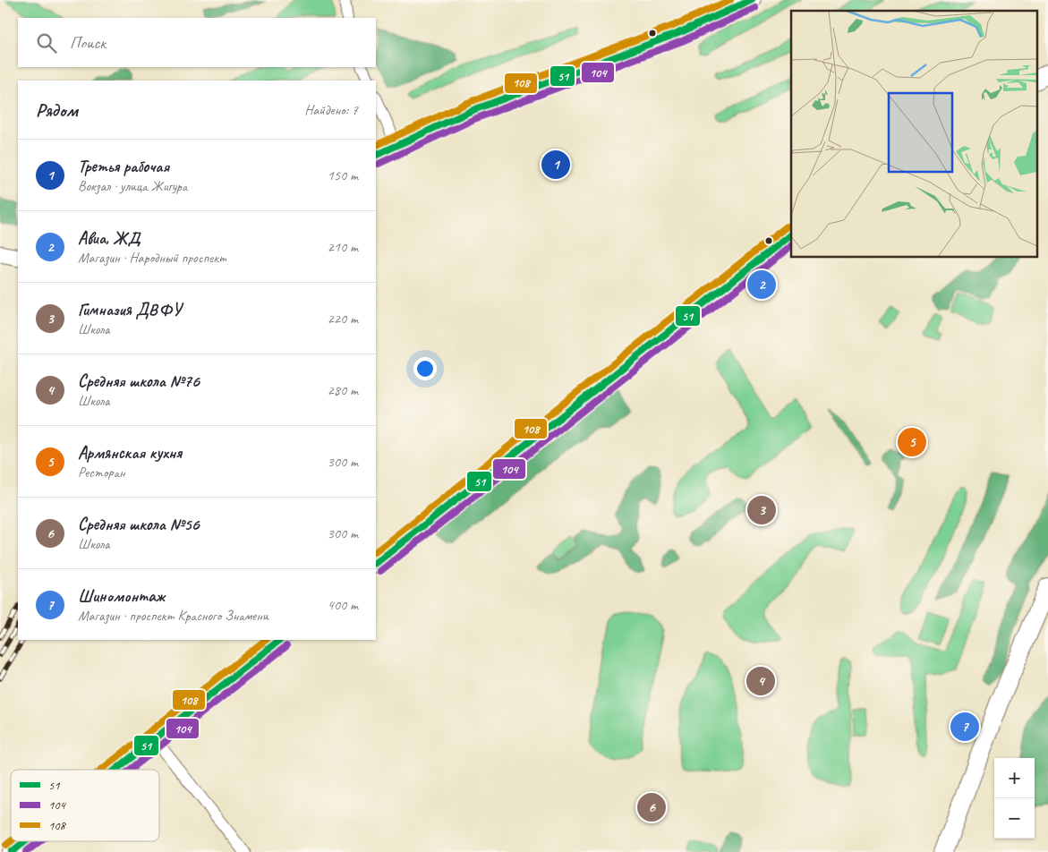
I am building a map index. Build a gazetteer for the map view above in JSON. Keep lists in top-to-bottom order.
{
  "lines": ["transit line 51", "transit line 108", "transit line 104"],
  "legend": ["51", "104", "108"],
  "page": {
    "search": "Поиск",
    "heading": ["Рядом", "Найдено: 7"],
    "list": [
      {
        "mark": "1",
        "name": "Третья рабочая",
        "note": "Вокзал · улица Жигура",
        "value": "150 m"
      },
      {
        "mark": "2",
        "name": "Авиа, ЖД",
        "note": "Магазин · Народный проспект",
        "value": "210 m"
      },
      {
        "mark": "3",
        "name": "Гимназия ДВФУ",
        "note": "Школа",
        "value": "220 m"
      },
      {
        "mark": "4",
        "name": "Средняя школа №76",
        "note": "Школа",
        "value": "280 m"
      },
      {
        "mark": "5",
        "name": "Армянская кухня",
        "note": "Ресторан",
        "value": "300 m"
      },
      {
        "mark": "6",
        "name": "Средняя школа №56",
        "note": "Школа",
        "value": "300 m"
      },
      {
        "mark": "7",
        "name": "Шиномонтаж",
        "note": "Магазин · проспект Красного Знамени",
        "value": "400 m"
      }
    ],
    "pins": [
      "1",
      "2",
      "5",
      "3",
      "4",
      "7",
      "6"
    ],
    "map_buttons": ["+", "−"]
  }
}
